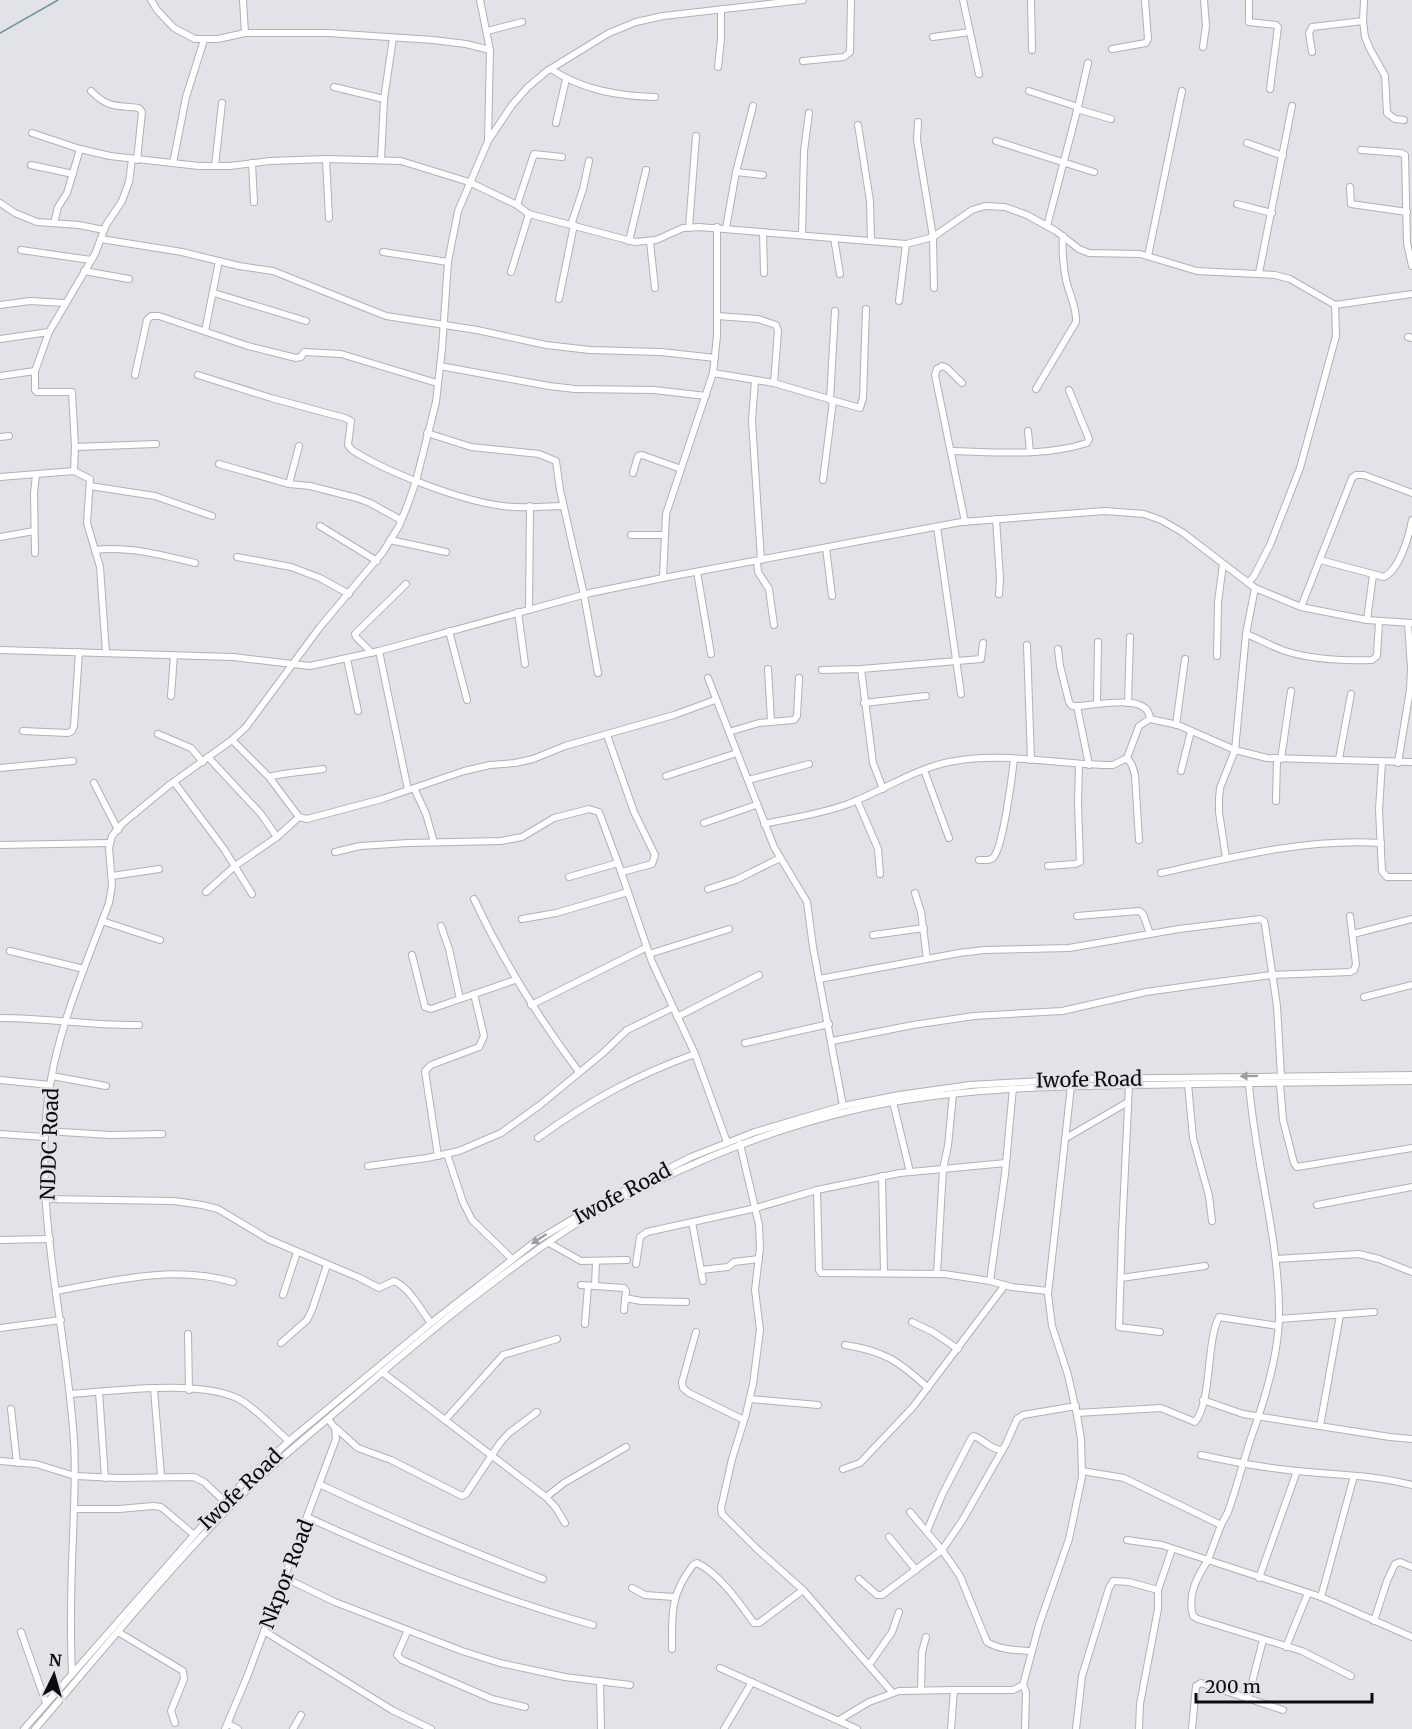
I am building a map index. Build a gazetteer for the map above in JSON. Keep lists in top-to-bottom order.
{
  "streets": {
    "street": ["Iwofe Road", "NDDC Road", "Nkpor Road"]
  },
  "crossings": [
    ["Iwofe Road", "NDDC Road"]
  ],
  "scale_bar": "200 m",
  "north": "top"
}
